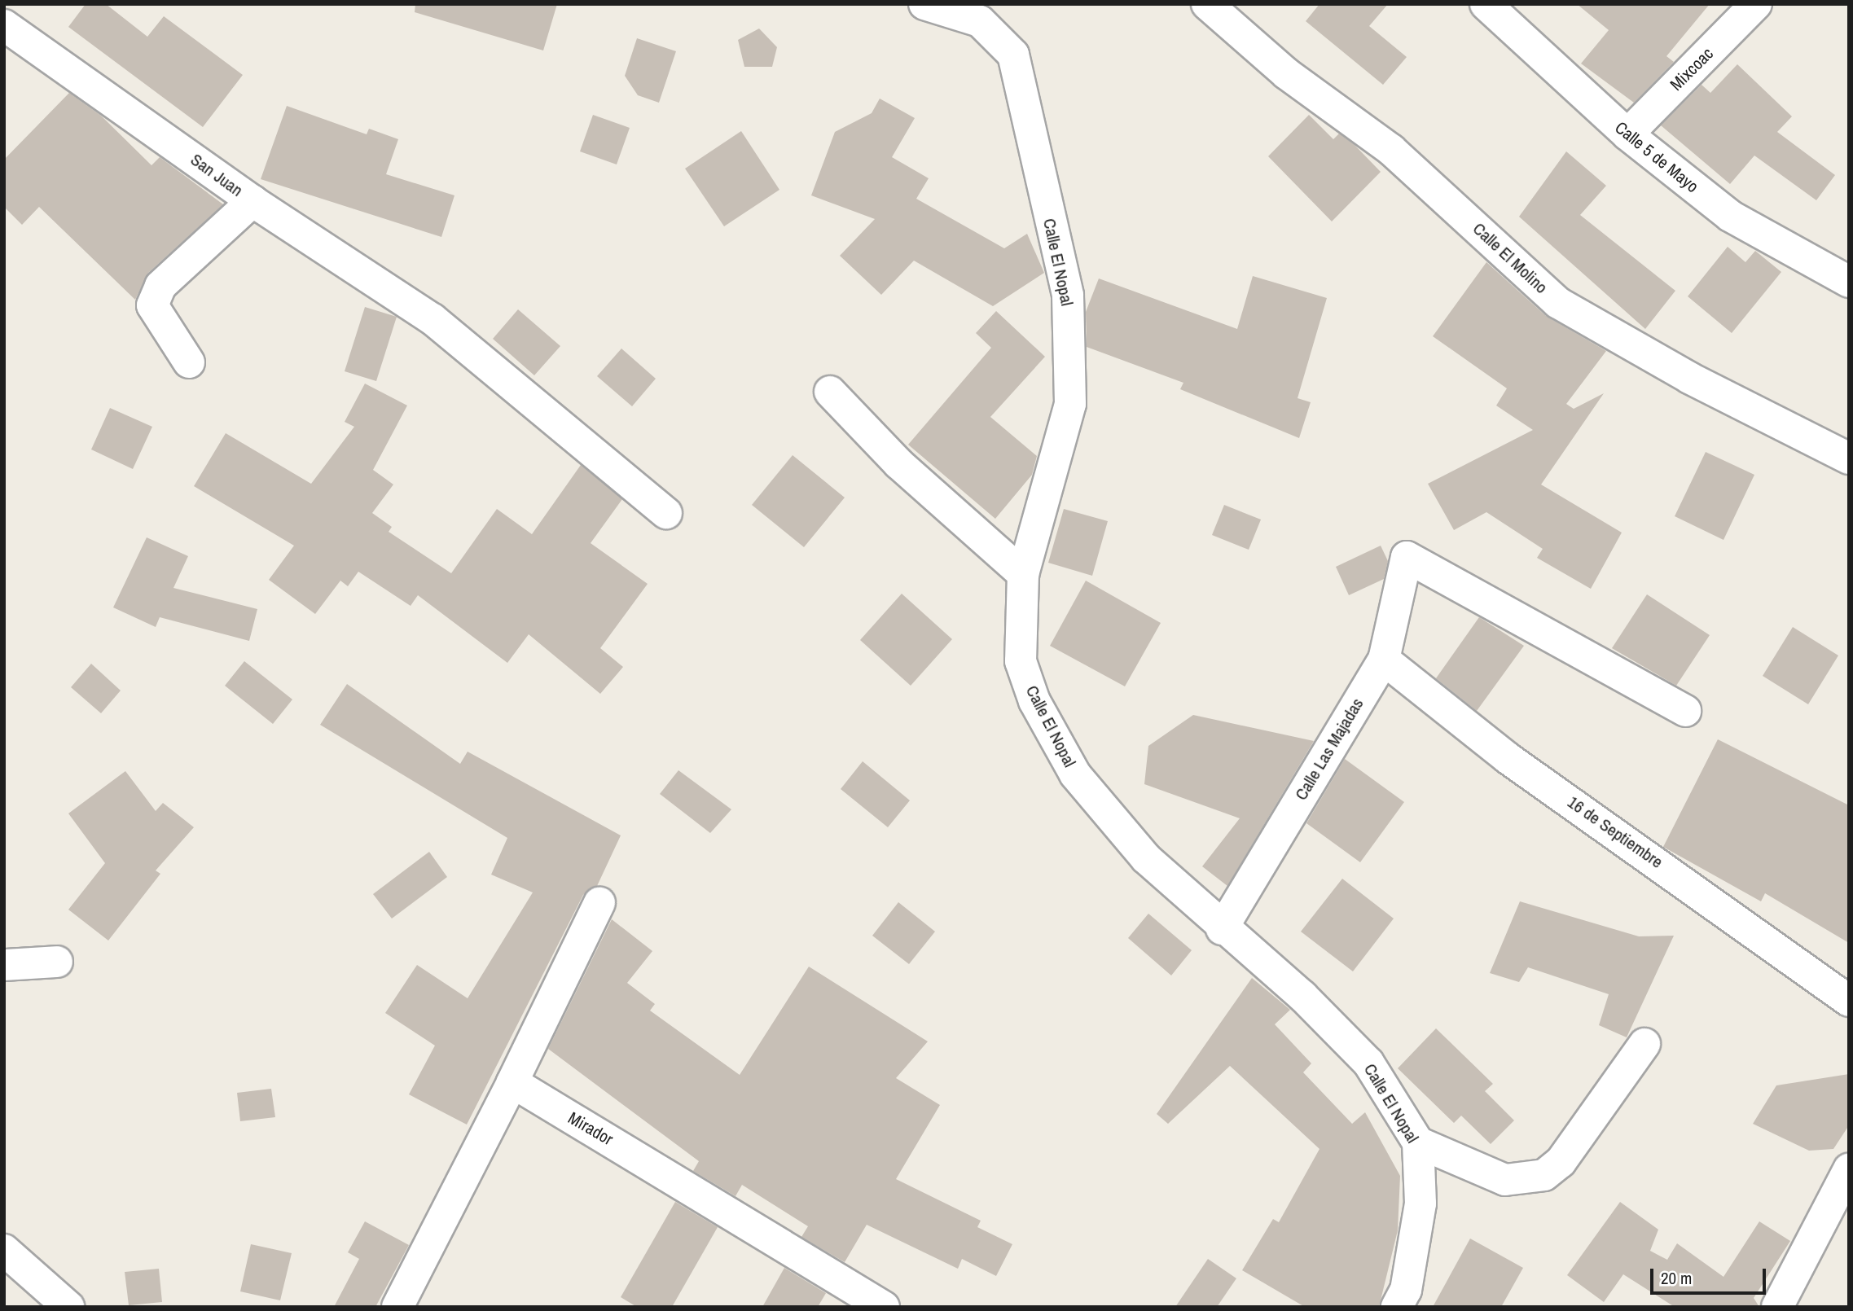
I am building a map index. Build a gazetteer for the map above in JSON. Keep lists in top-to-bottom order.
{
  "streets": {
    "street": [
      "Mixcoac",
      "Calle 5 de Mayo",
      "San Juan",
      "Calle El Molino",
      "Calle El Nopal",
      "Calle Las Majadas",
      "16 de Septiembre",
      "Mirador"
    ]
  },
  "crossings": [
    ["Mixcoac", "Calle 5 de Mayo"],
    ["Calle El Nopal", "Calle Las Majadas"],
    ["Calle Las Majadas", "16 de Septiembre"]
  ],
  "scale_bar": "20 m"
}
